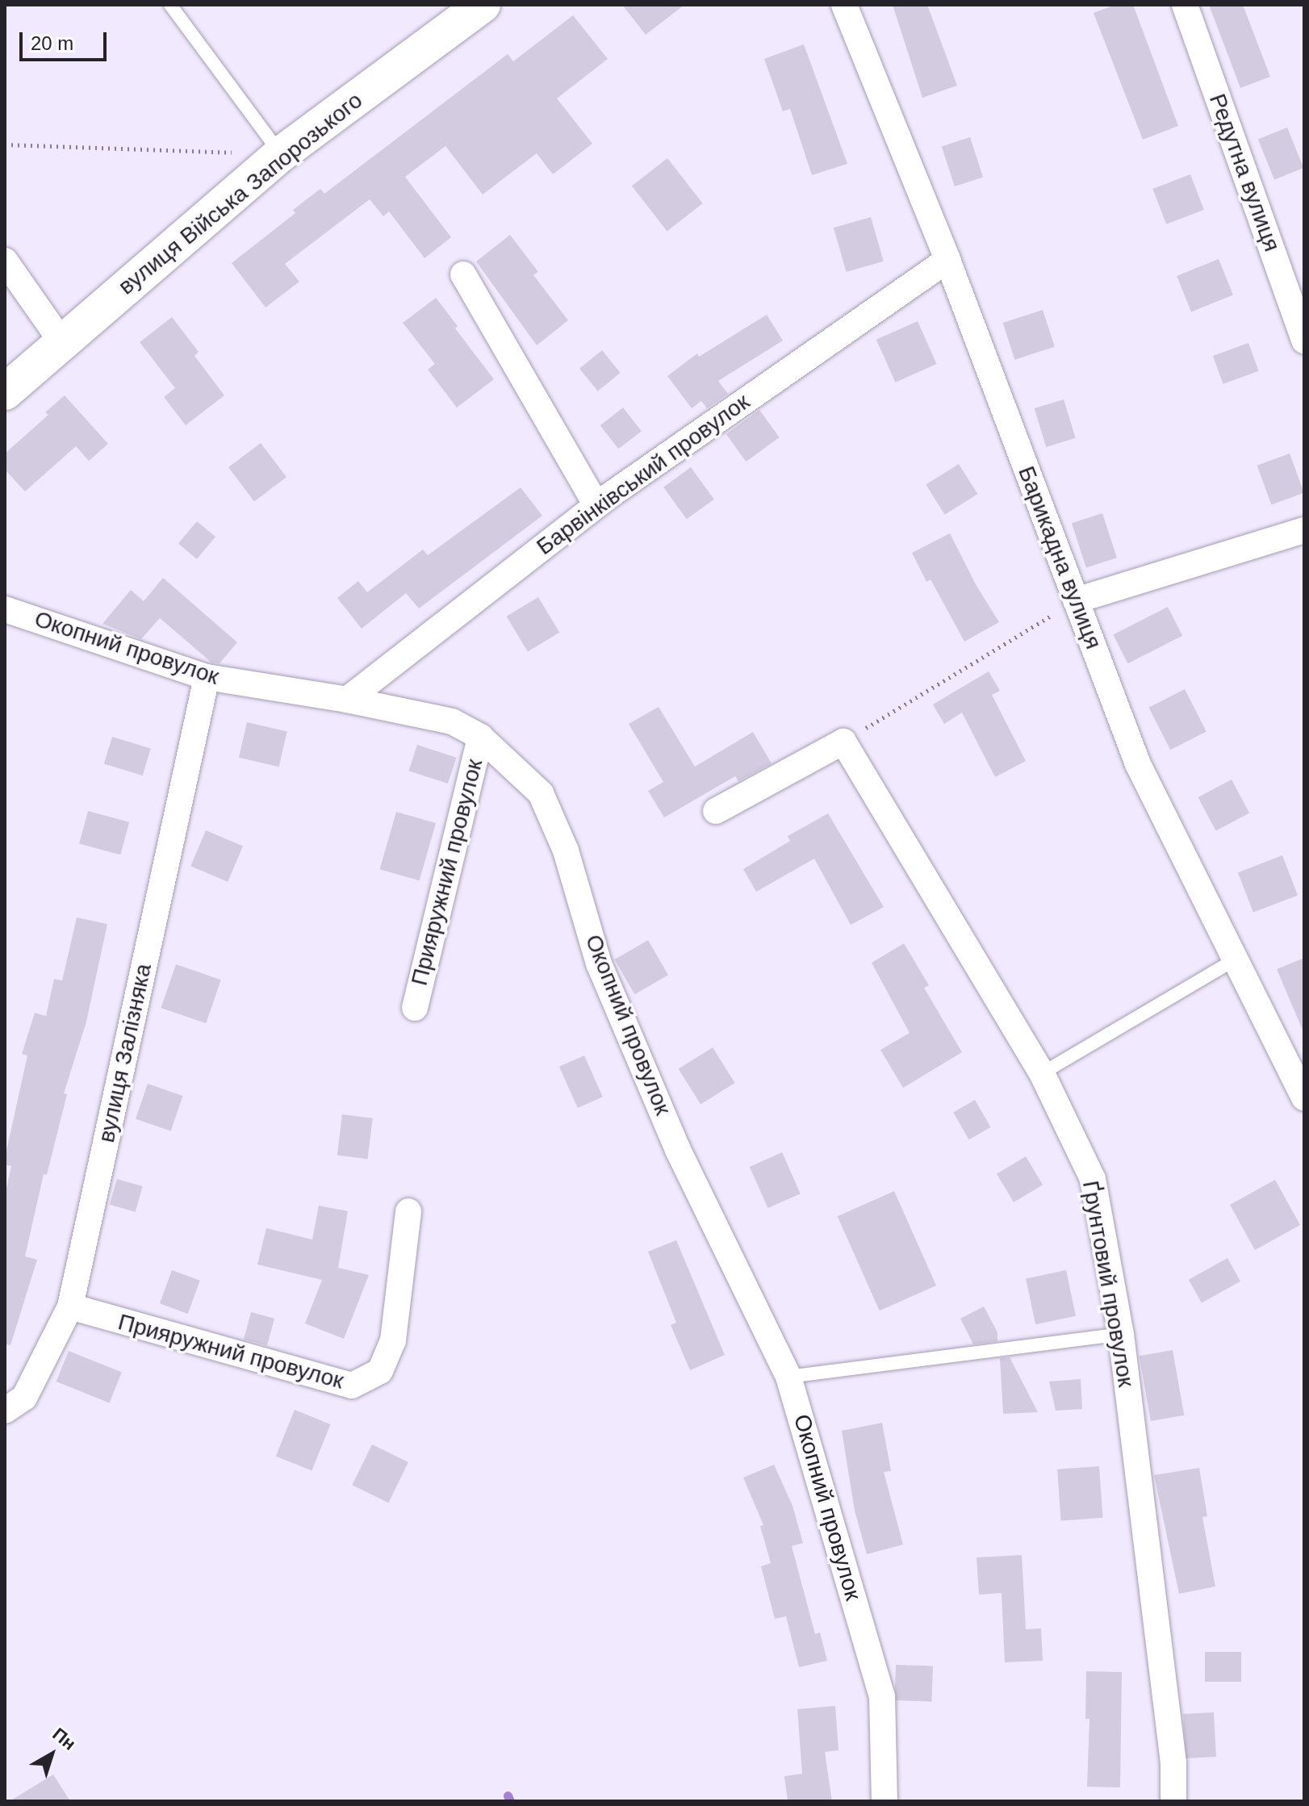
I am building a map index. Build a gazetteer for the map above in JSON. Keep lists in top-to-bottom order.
{
  "streets": {
    "street": [
      "Редутна вулиця",
      "вулиця Війська Запорозького",
      "Барвінківський провулок",
      "Барикадна вулиця",
      "Окопний провулок",
      "Прияружний провулок",
      "вулиця Залізняка",
      "Ґрунтовий провулок"
    ]
  },
  "crossings": [
    ["Барвінківський провулок", "Барикадна вулиця"],
    ["Барвінківський провулок", "Окопний провулок"],
    ["Окопний провулок", "Прияружний провулок"],
    ["Окопний провулок", "вулиця Залізняка"],
    ["Прияружний провулок", "вулиця Залізняка"]
  ],
  "scale_bar": "20 m",
  "north": "top right"
}
